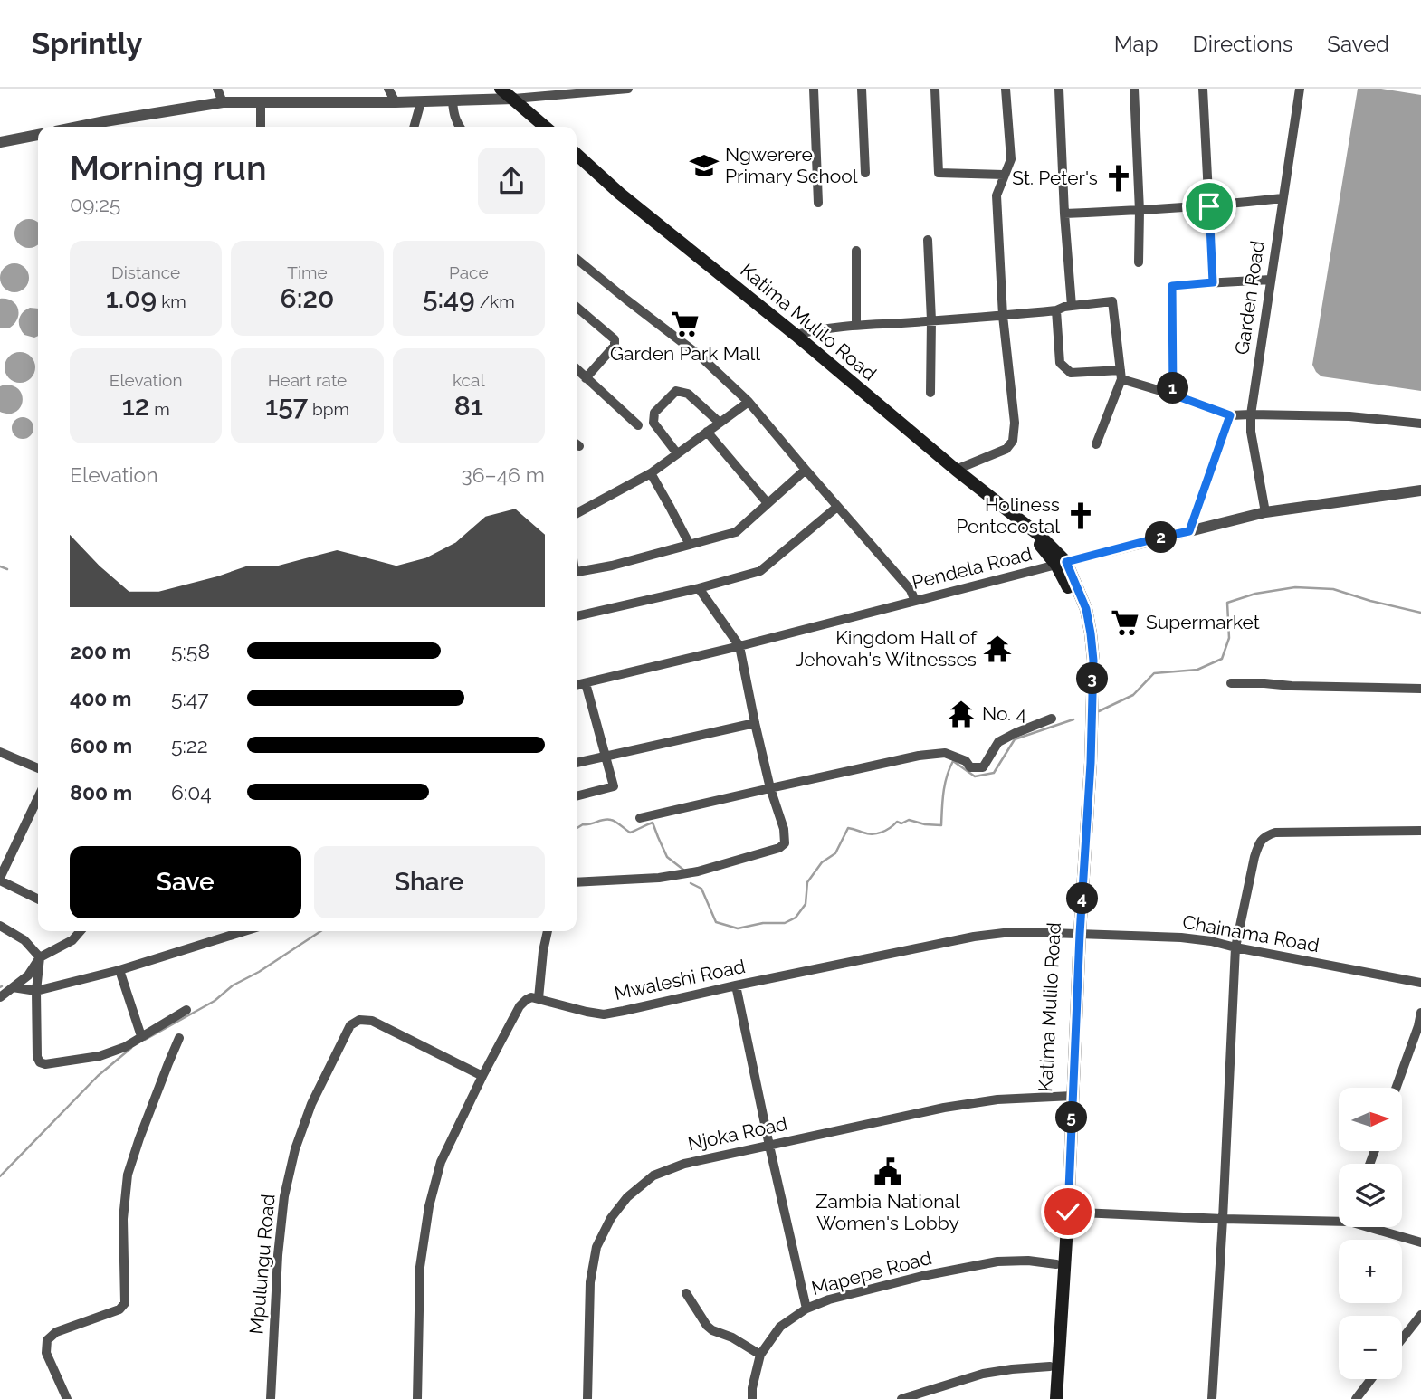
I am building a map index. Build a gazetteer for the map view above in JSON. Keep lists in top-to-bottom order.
{
  "streets": {
    "main road": ["Katima Mulilo Road"],
    "street": [
      "Garden Road",
      "Pendela Road",
      "Chainama Road",
      "Mwaleshi Road",
      "Njoka Road",
      "Mpulungu Road",
      "Mapepe Road"
    ]
  },
  "crossings": [
    ["Garden Road", "Pendela Road"],
    ["Katima Mulilo Road", "Pendela Road"],
    ["Katima Mulilo Road", "Chainama Road"],
    ["Katima Mulilo Road", "Mwaleshi Road"],
    ["Katima Mulilo Road", "Njoka Road"],
    ["Katima Mulilo Road", "Mapepe Road"],
    ["Chainama Road", "Mwaleshi Road"]
  ],
  "places": {
    "school or university": ["Ngwerere Primary School"],
    "church": ["St. Peter's", "Holiness Pentecostal"],
    "supermarket": ["Garden Park Mall", "Supermarket"],
    "temple": ["Kingdom Hall of Jehovah's Witnesses", "No. 4"],
    "public building": ["Zambia National Women's Lobby"]
  },
  "north": "right",
  "page": {
    "header": "Sprintly",
    "nav": ["Map", "Directions", "Saved"],
    "heading": ["Morning run", "09:25"],
    "stats": [
      ["Distance", "1.09 km"],
      ["Time", "6:20"],
      ["Pace", "5:49 /km"],
      ["Elevation", "12 m"],
      ["Heart rate", "157 bpm"],
      ["kcal", "81"]
    ],
    "pins": [
      "1",
      "2",
      "3",
      "4",
      "5"
    ],
    "chart": ["Elevation", "36–46 m"],
    "list": [
      {
        "name": "200 m",
        "note": "5:58"
      },
      {
        "name": "400 m",
        "note": "5:47"
      },
      {
        "name": "600 m",
        "note": "5:22"
      },
      {
        "name": "800 m",
        "note": "6:04"
      }
    ],
    "buttons": ["Save", "Share"],
    "map_buttons": ["+", "−"]
  }
}
